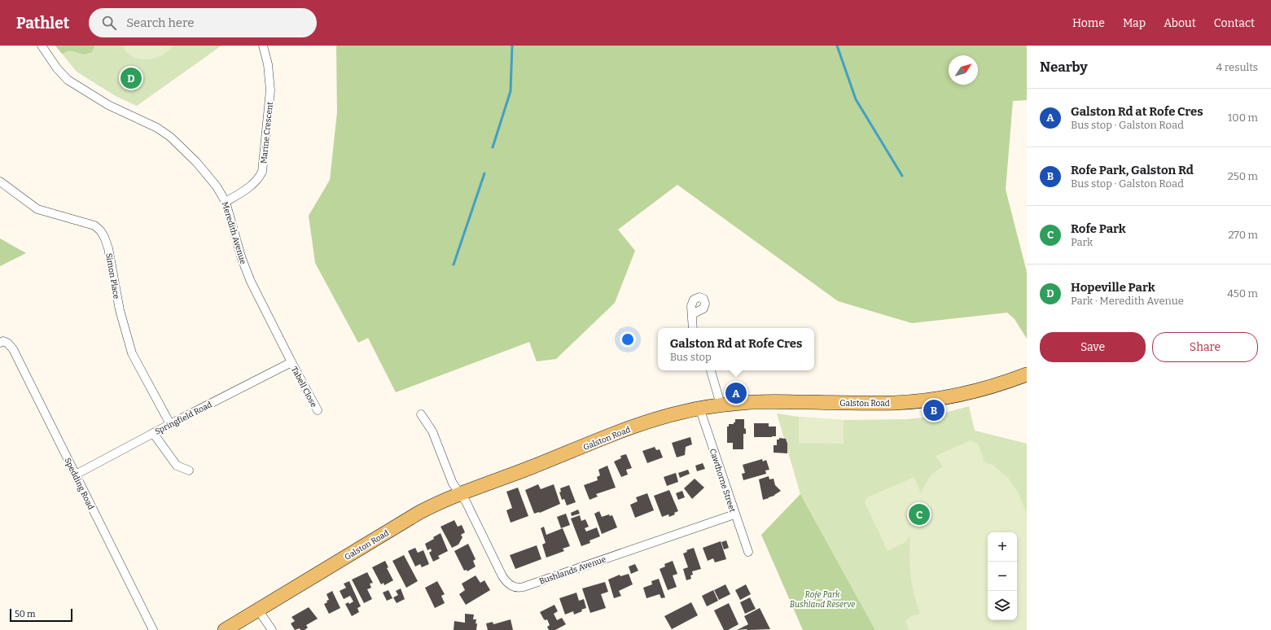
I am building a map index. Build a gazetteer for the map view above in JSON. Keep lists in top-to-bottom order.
{
  "streets": {
    "main road": ["Galston Road"],
    "street": [
      "Marine Crescent",
      "Meredith Avenue",
      "Simon Place",
      "Tabell Close",
      "Springfield Road",
      "Cawthorne Street",
      "Spedding Road",
      "Bushlands Avenue"
    ]
  },
  "crossings": [
    ["Marine Crescent", "Meredith Avenue"],
    ["Meredith Avenue", "Tabell Close"],
    ["Meredith Avenue", "Springfield Road"],
    ["Simon Place", "Springfield Road"],
    ["Tabell Close", "Springfield Road"],
    ["Galston Road", "Cawthorne Street"],
    ["Galston Road", "Bushlands Avenue"],
    ["Springfield Road", "Spedding Road"],
    ["Cawthorne Street", "Bushlands Avenue"]
  ],
  "parks": ["Rofe Park Bushland Reserve"],
  "scale_bar": "50 m",
  "north": "top right",
  "page": {
    "header": "Pathlet",
    "search": "Search here",
    "nav": [
      "Home",
      "Map",
      "About",
      "Contact"
    ],
    "heading": ["Nearby", "4 results"],
    "pins": [
      "D",
      "A",
      "B",
      "C"
    ],
    "list": [
      {
        "mark": "A",
        "name": "Galston Rd at Rofe Cres",
        "note": "Bus stop · Galston Road",
        "value": "100 m"
      },
      {
        "mark": "B",
        "name": "Rofe Park, Galston Rd",
        "note": "Bus stop · Galston Road",
        "value": "250 m"
      },
      {
        "mark": "C",
        "name": "Rofe Park",
        "note": "Park",
        "value": "270 m"
      },
      {
        "mark": "D",
        "name": "Hopeville Park",
        "note": "Park · Meredith Avenue",
        "value": "450 m"
      }
    ],
    "buttons": ["Save", "Share"],
    "popup": ["Galston Rd at Rofe Cres", "Bus stop"],
    "map_buttons": ["+", "−"],
    "scale": "50 m"
  }
}
